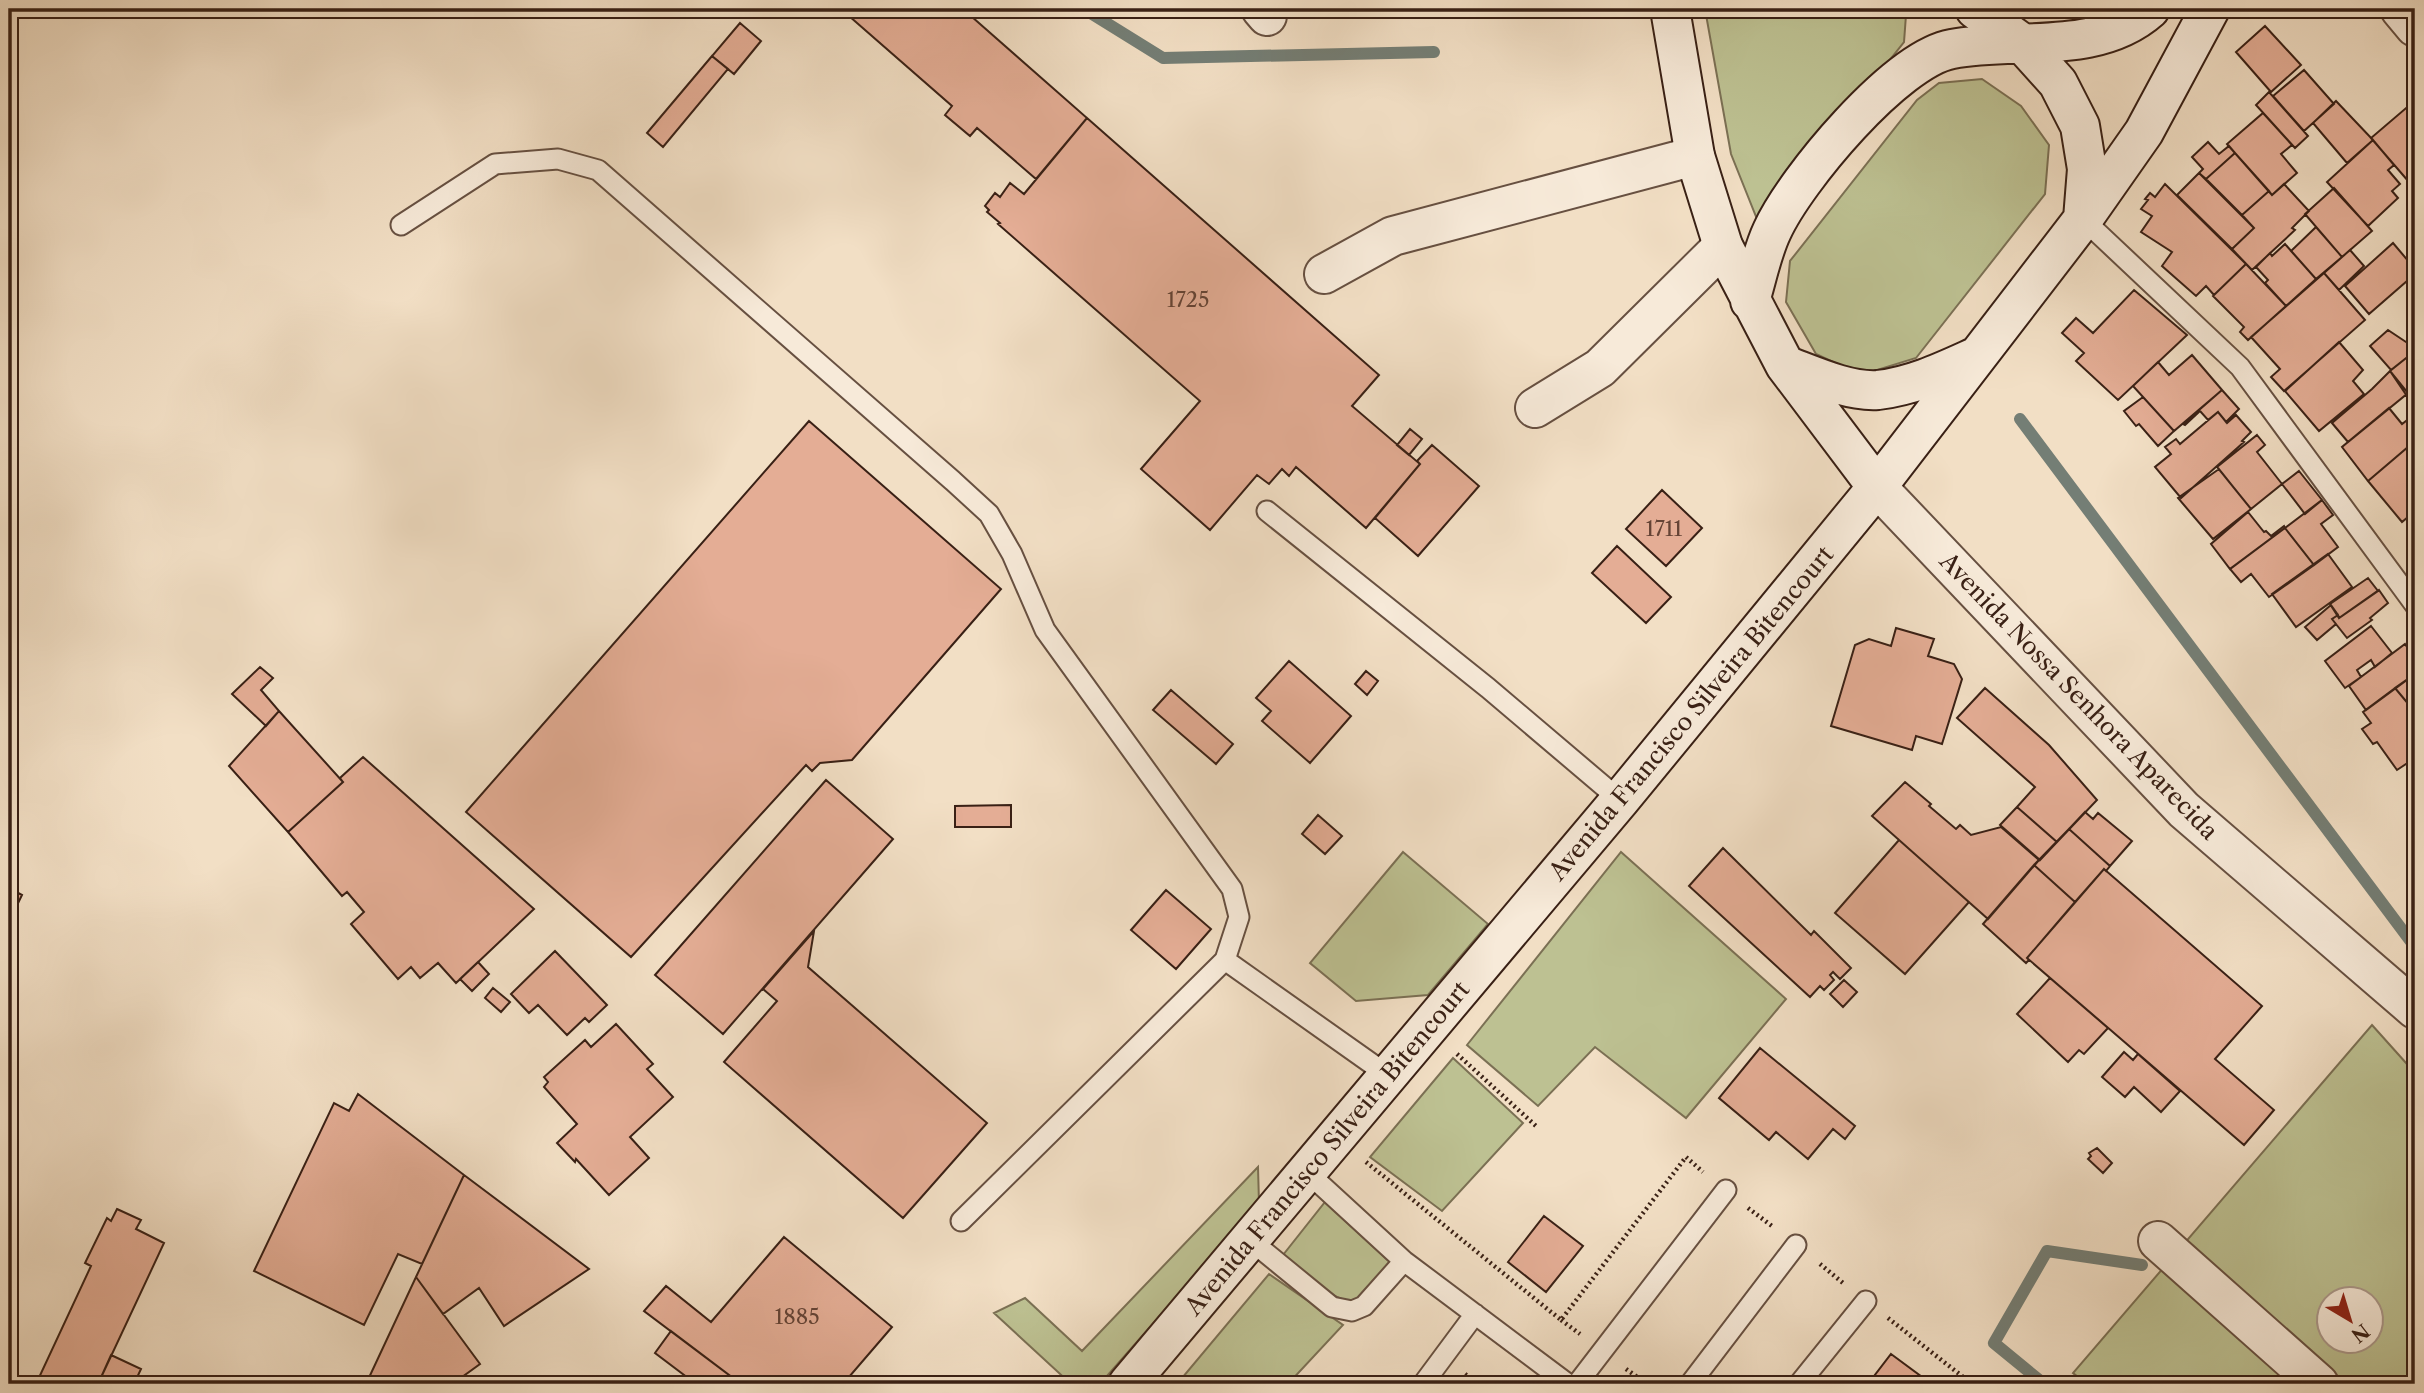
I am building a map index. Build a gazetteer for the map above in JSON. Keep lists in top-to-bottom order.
{
  "streets": {
    "main road": ["Avenida Nossa Senhora Aparecida", "Avenida Francisco Silveira Bitencourt"]
  },
  "crossings": [
    ["Avenida Nossa Senhora Aparecida", "Avenida Francisco Silveira Bitencourt"]
  ],
  "house_numbers": ["1725", "1711", "1885"],
  "north": "bottom right"
}
